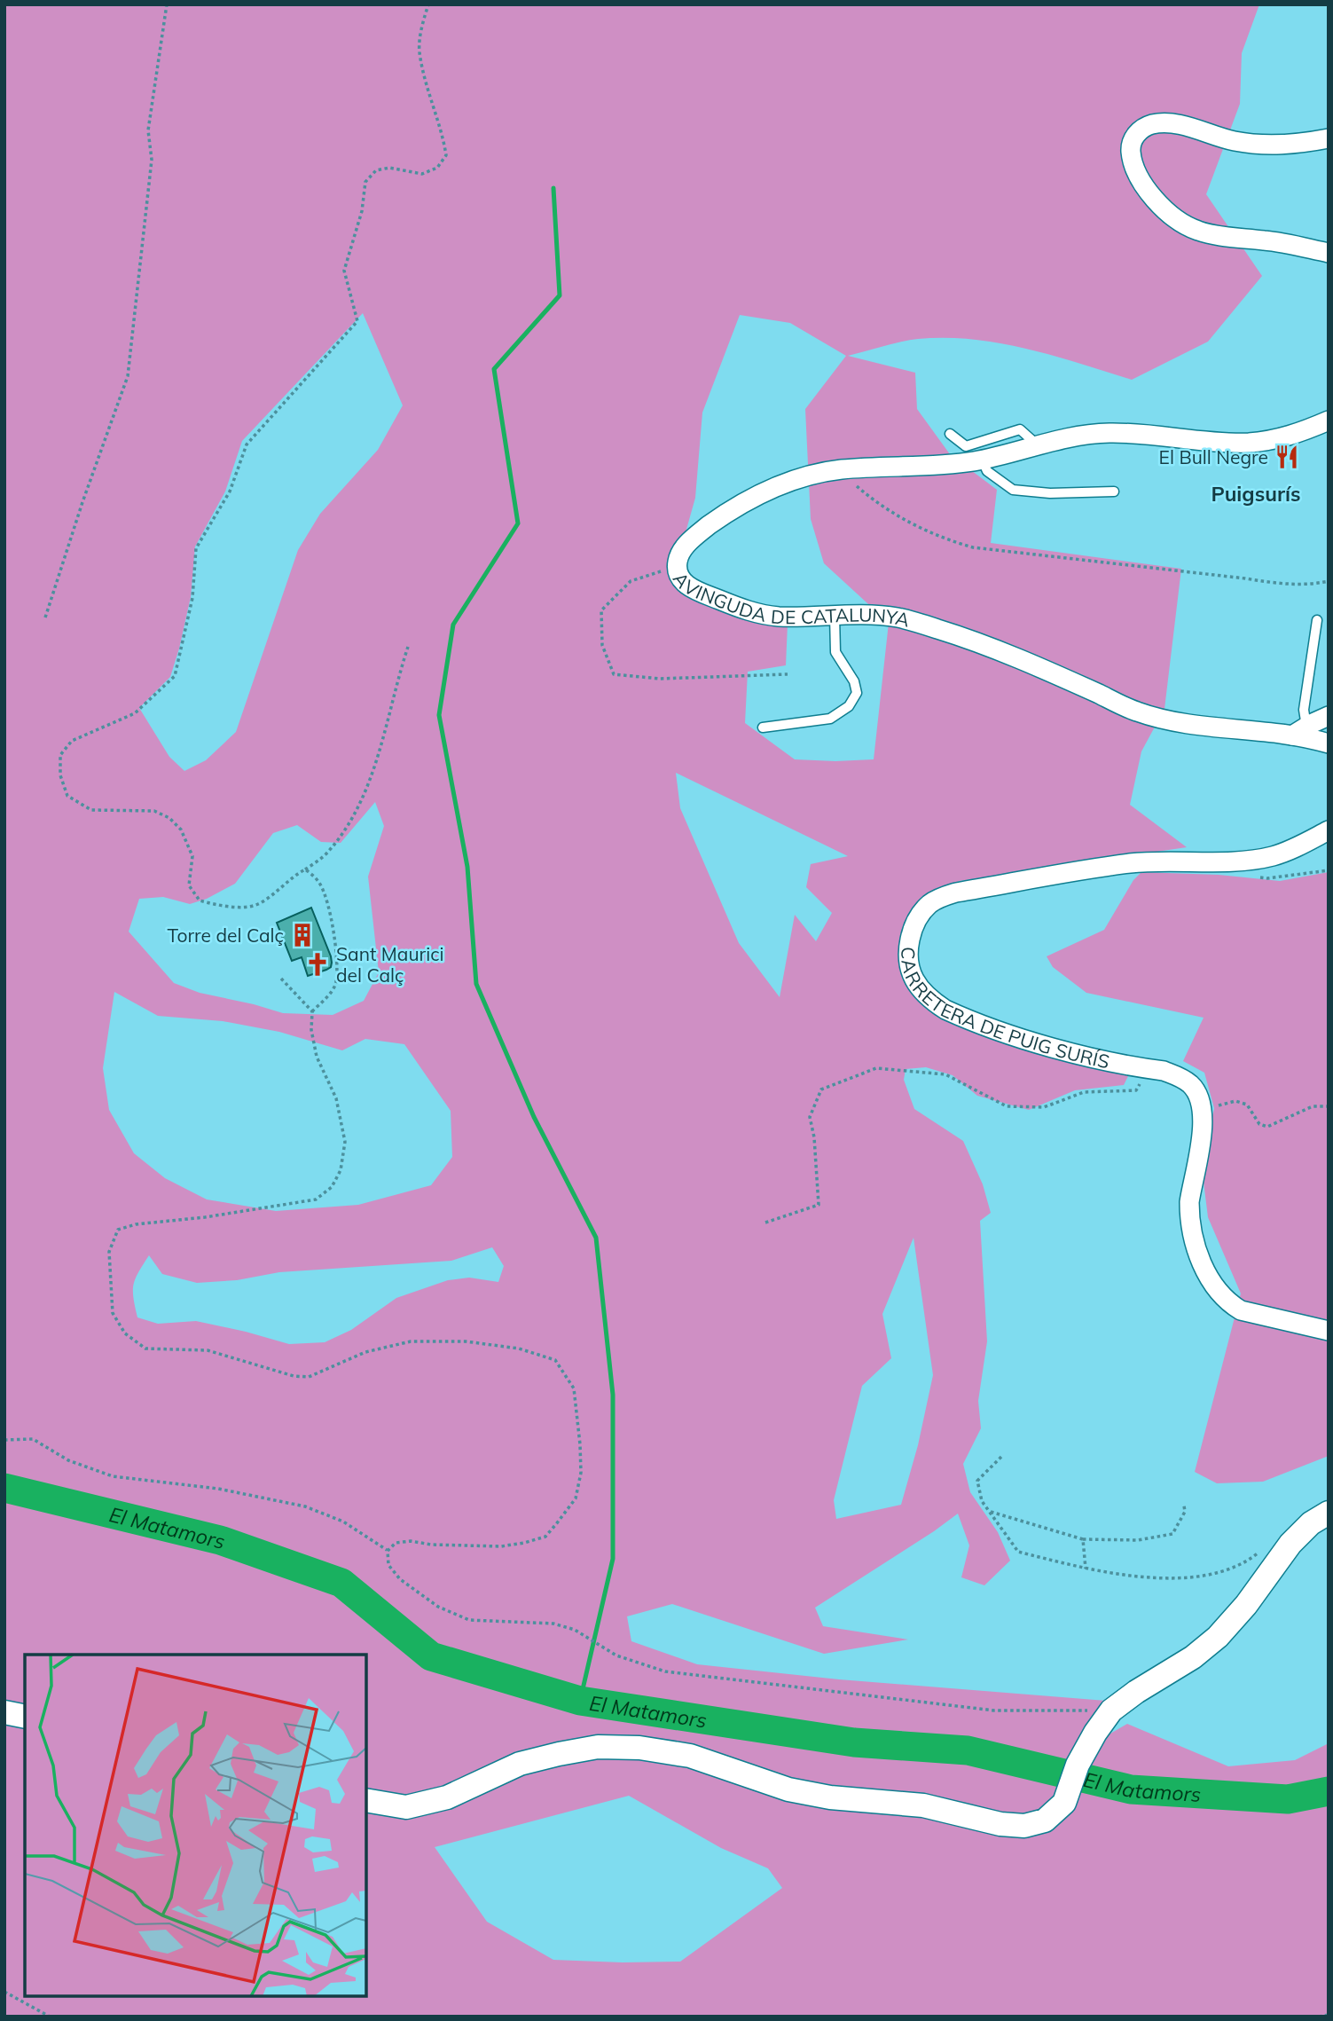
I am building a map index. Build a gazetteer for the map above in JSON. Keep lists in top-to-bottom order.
{
  "streets": {
    "street": ["AVINGUDA DE CATALUNYA", "CARRETERA DE PUIG SURÍS"]
  },
  "districts": ["Puigsurís"],
  "water": ["El Matamors"],
  "places": {
    "restaurant": ["El Bull Negre"],
    "building": ["Torre del Calç"],
    "church": ["Sant Maurici del Calç"]
  }
}
